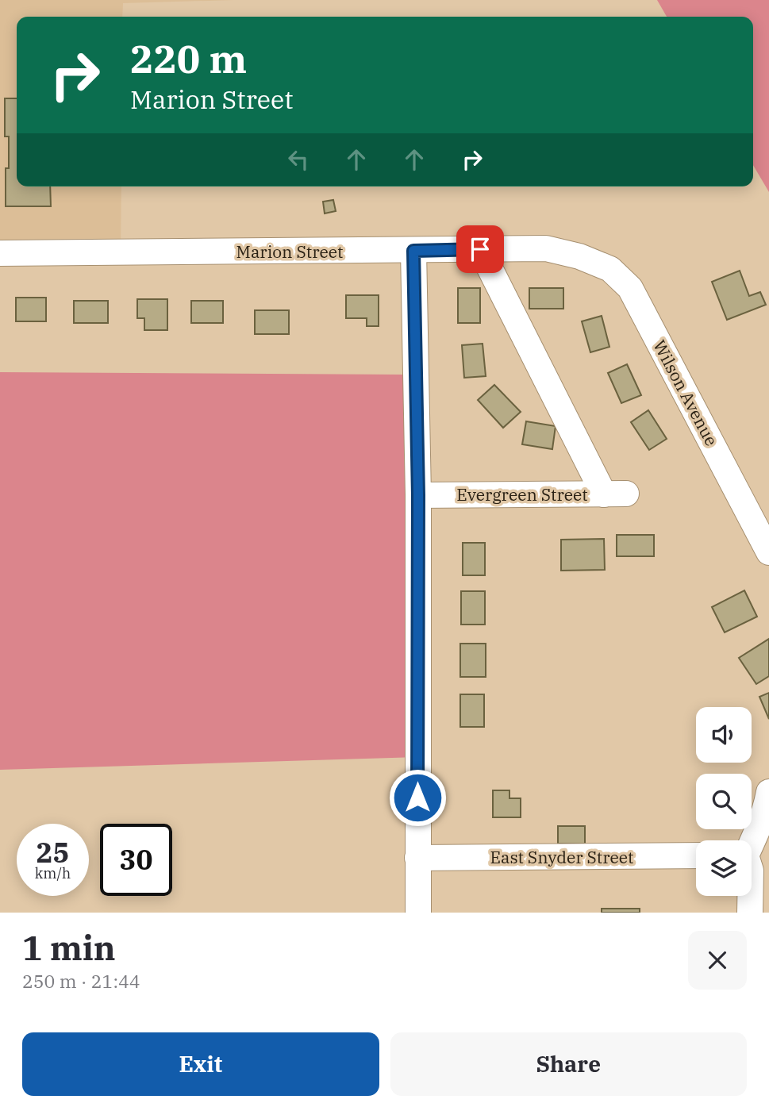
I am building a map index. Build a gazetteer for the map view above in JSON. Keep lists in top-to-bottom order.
{
  "streets": {
    "street": [
      "Marion Street",
      "Wilson Avenue",
      "Evergreen Street",
      "East Snyder Street"
    ]
  },
  "crossings": [
    ["Marion Street", "Wilson Avenue"],
    ["Marion Street", "Evergreen Street"]
  ],
  "page": {
    "turn": ["220 m", "Marion Street"],
    "speed": "25 km/h",
    "limit": "30",
    "heading": ["1 min", "250 m · 21:44"],
    "buttons": ["Exit", "Share"]
  }
}
